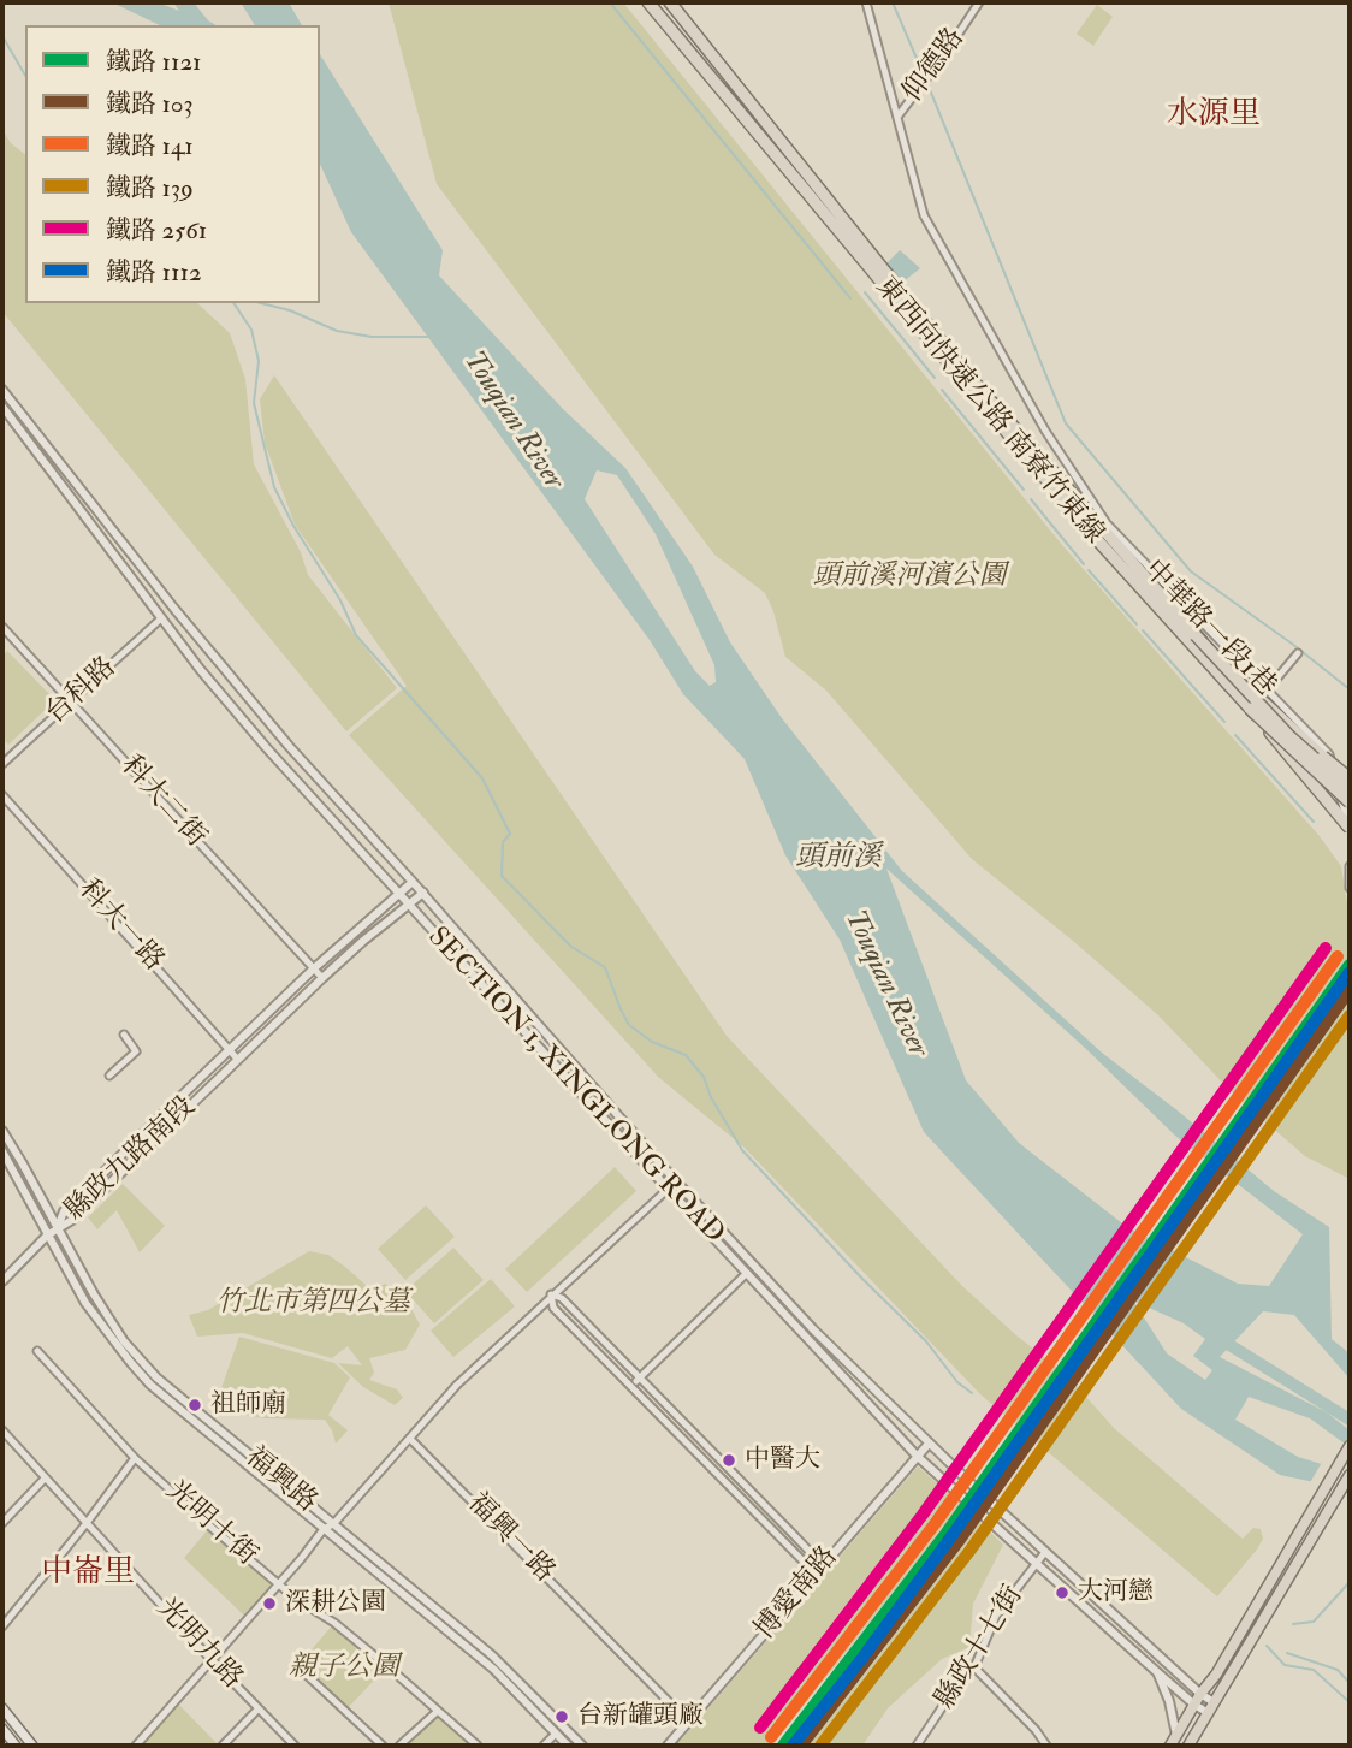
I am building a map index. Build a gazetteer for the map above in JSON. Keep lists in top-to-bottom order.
{
  "streets": {
    "highway": ["東西向快速公路 南寮竹東線"],
    "street": [
      "仰德路",
      "中華路一段1巷",
      "台科路",
      "科大二街",
      "科大一路",
      "SECTION 1, XINGLONG ROAD",
      "縣政九路南段",
      "福興路",
      "光明十街",
      "福興一路",
      "博愛南路",
      "光明九路",
      "縣政十七街"
    ]
  },
  "crossings": [
    ["仰德路", "中華路一段1巷"],
    ["台科路", "科大二街"],
    ["台科路", "SECTION 1, XINGLONG ROAD"],
    ["科大二街", "縣政九路南段"],
    ["科大一路", "縣政九路南段"],
    ["SECTION 1, XINGLONG ROAD", "縣政九路南段"],
    ["SECTION 1, XINGLONG ROAD", "博愛南路"],
    ["SECTION 1, XINGLONG ROAD", "縣政十七街"],
    ["縣政九路南段", "福興路"],
    ["福興一路", "博愛南路"]
  ],
  "districts": ["水源里", "中崙里"],
  "water": ["Touqian River", "頭前溪"],
  "parks": ["頭前溪河濱公園", "竹北市第四公墓", "親子公園"],
  "places": [
    "祖師廟",
    "中醫大",
    "大河戀",
    "深耕公園",
    "台新罐頭廠"
  ],
  "lines": [
    "rail line 2561",
    "rail line 141",
    "rail line 1121",
    "rail line 1112",
    "rail line 103",
    "rail line 139"
  ],
  "legend": [
    "鐵路 1121",
    "鐵路 103",
    "鐵路 141",
    "鐵路 139",
    "鐵路 2561",
    "鐵路 1112"
  ]
}
